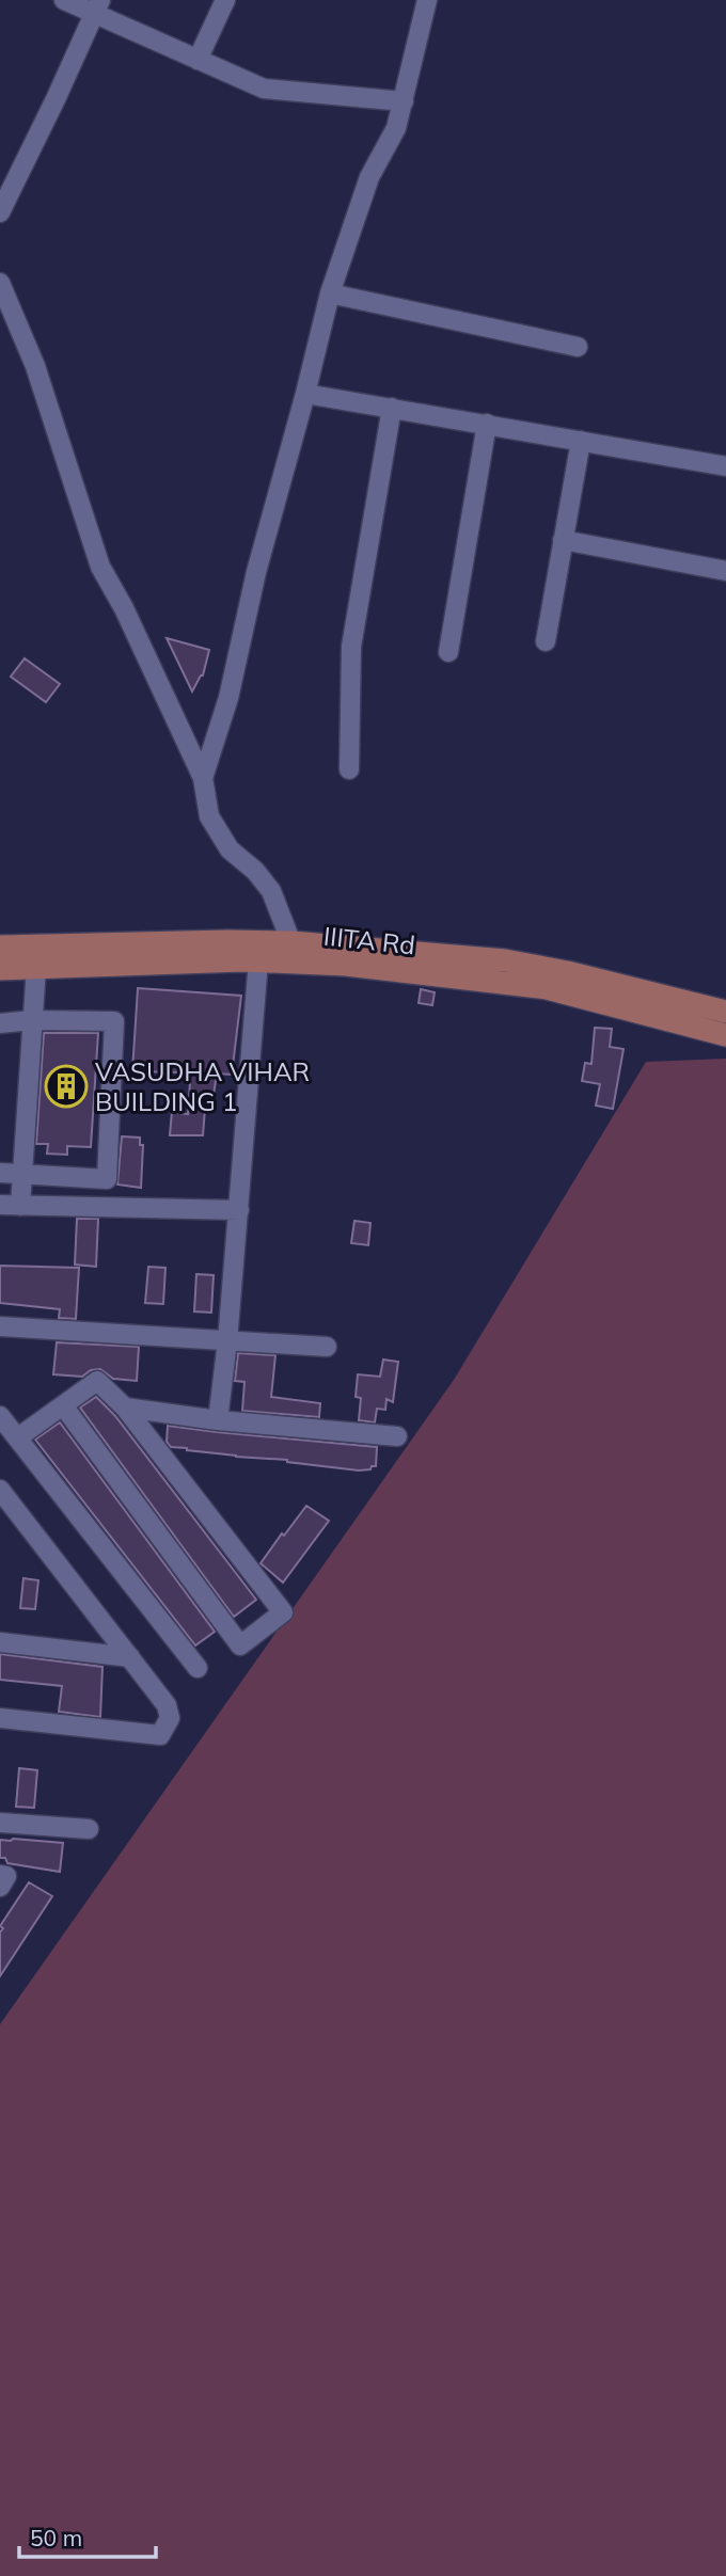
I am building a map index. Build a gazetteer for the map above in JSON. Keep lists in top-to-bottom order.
{
  "streets": {
    "main road": ["IIITA Rd"]
  },
  "places": {
    "building": ["VASUDHA VIHAR BUILDING 1"]
  },
  "scale_bar": "50 m"
}
